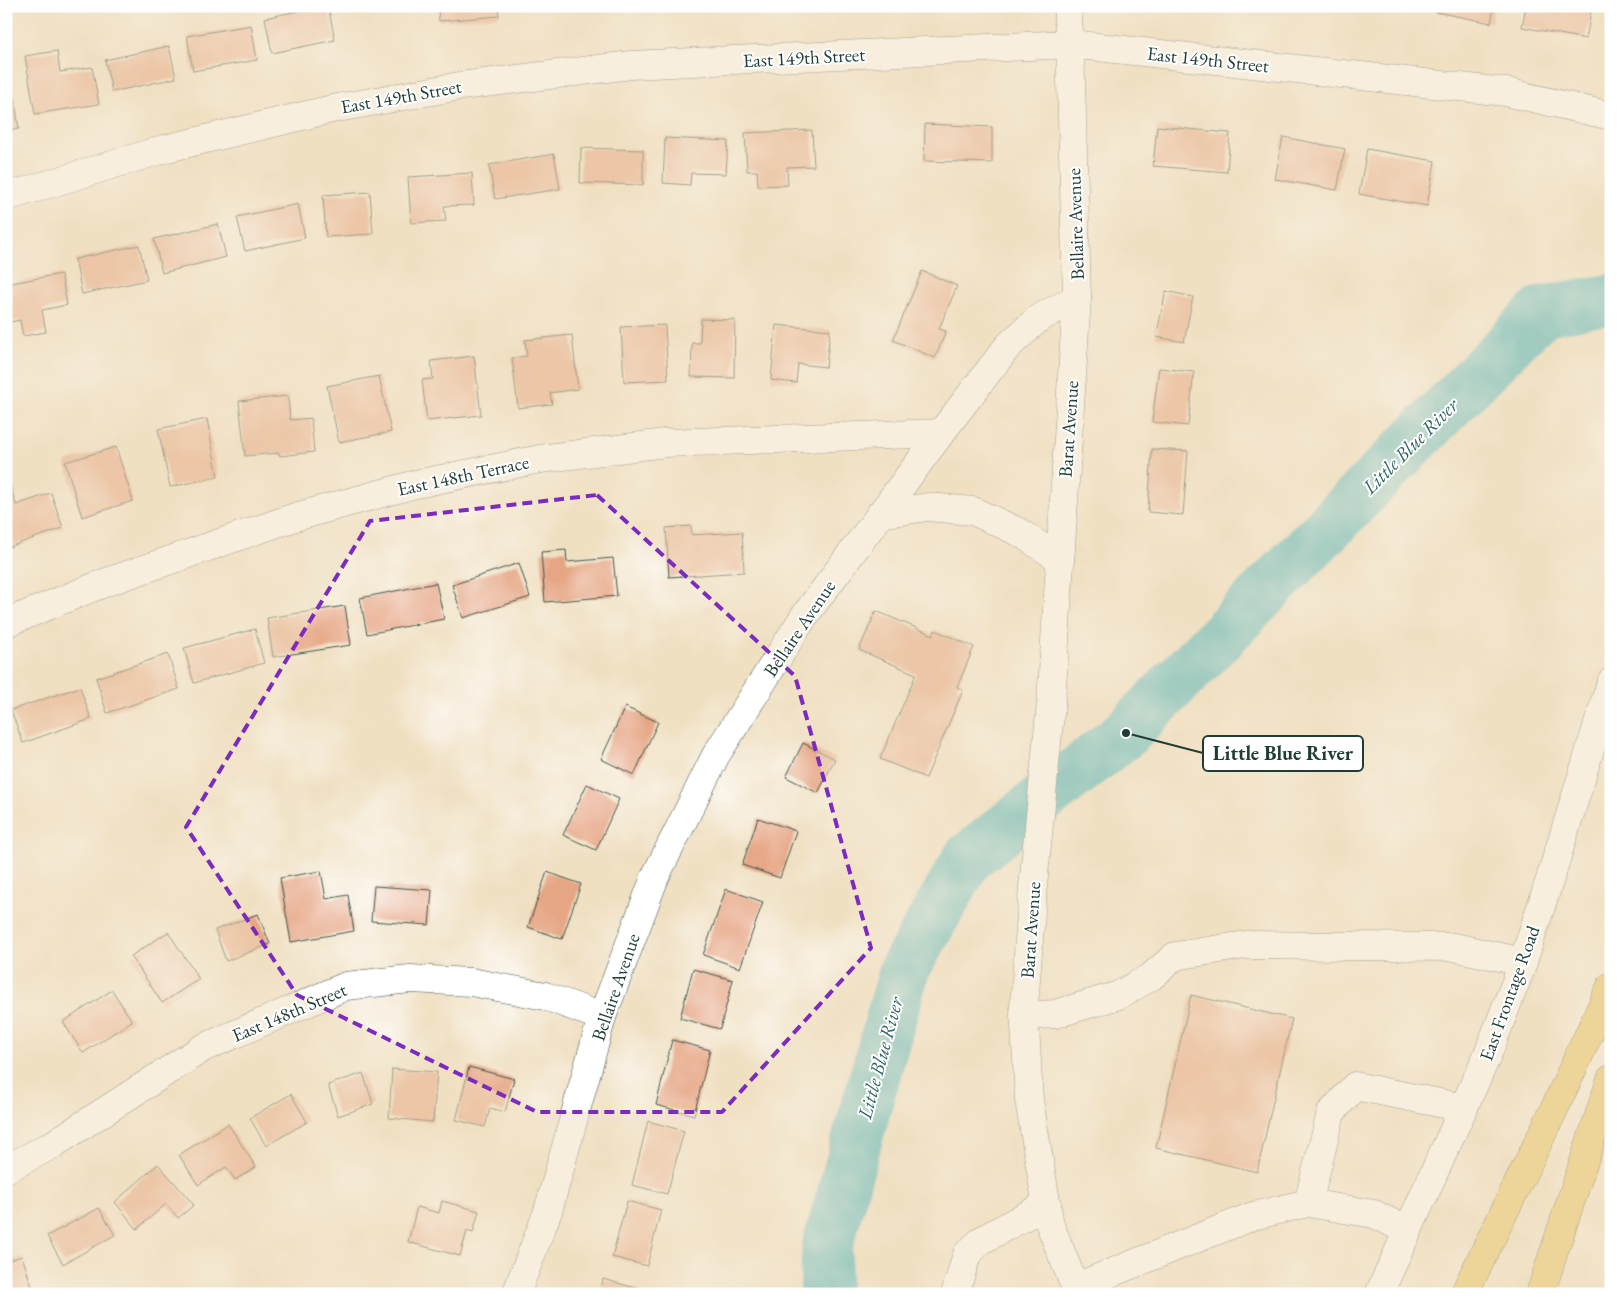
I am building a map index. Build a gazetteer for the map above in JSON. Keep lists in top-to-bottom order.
{
  "streets": {
    "street": [
      "East 149th Street",
      "Bellaire Avenue",
      "Barat Avenue",
      "East 148th Terrace",
      "East Frontage Road",
      "East 148th Street"
    ]
  },
  "crossings": [
    ["East 149th Street", "Bellaire Avenue"],
    ["Bellaire Avenue", "Barat Avenue"],
    ["Bellaire Avenue", "East 148th Terrace"],
    ["Bellaire Avenue", "East 148th Street"]
  ],
  "water": ["Little Blue River"],
  "places": ["Little Blue River"]
}
